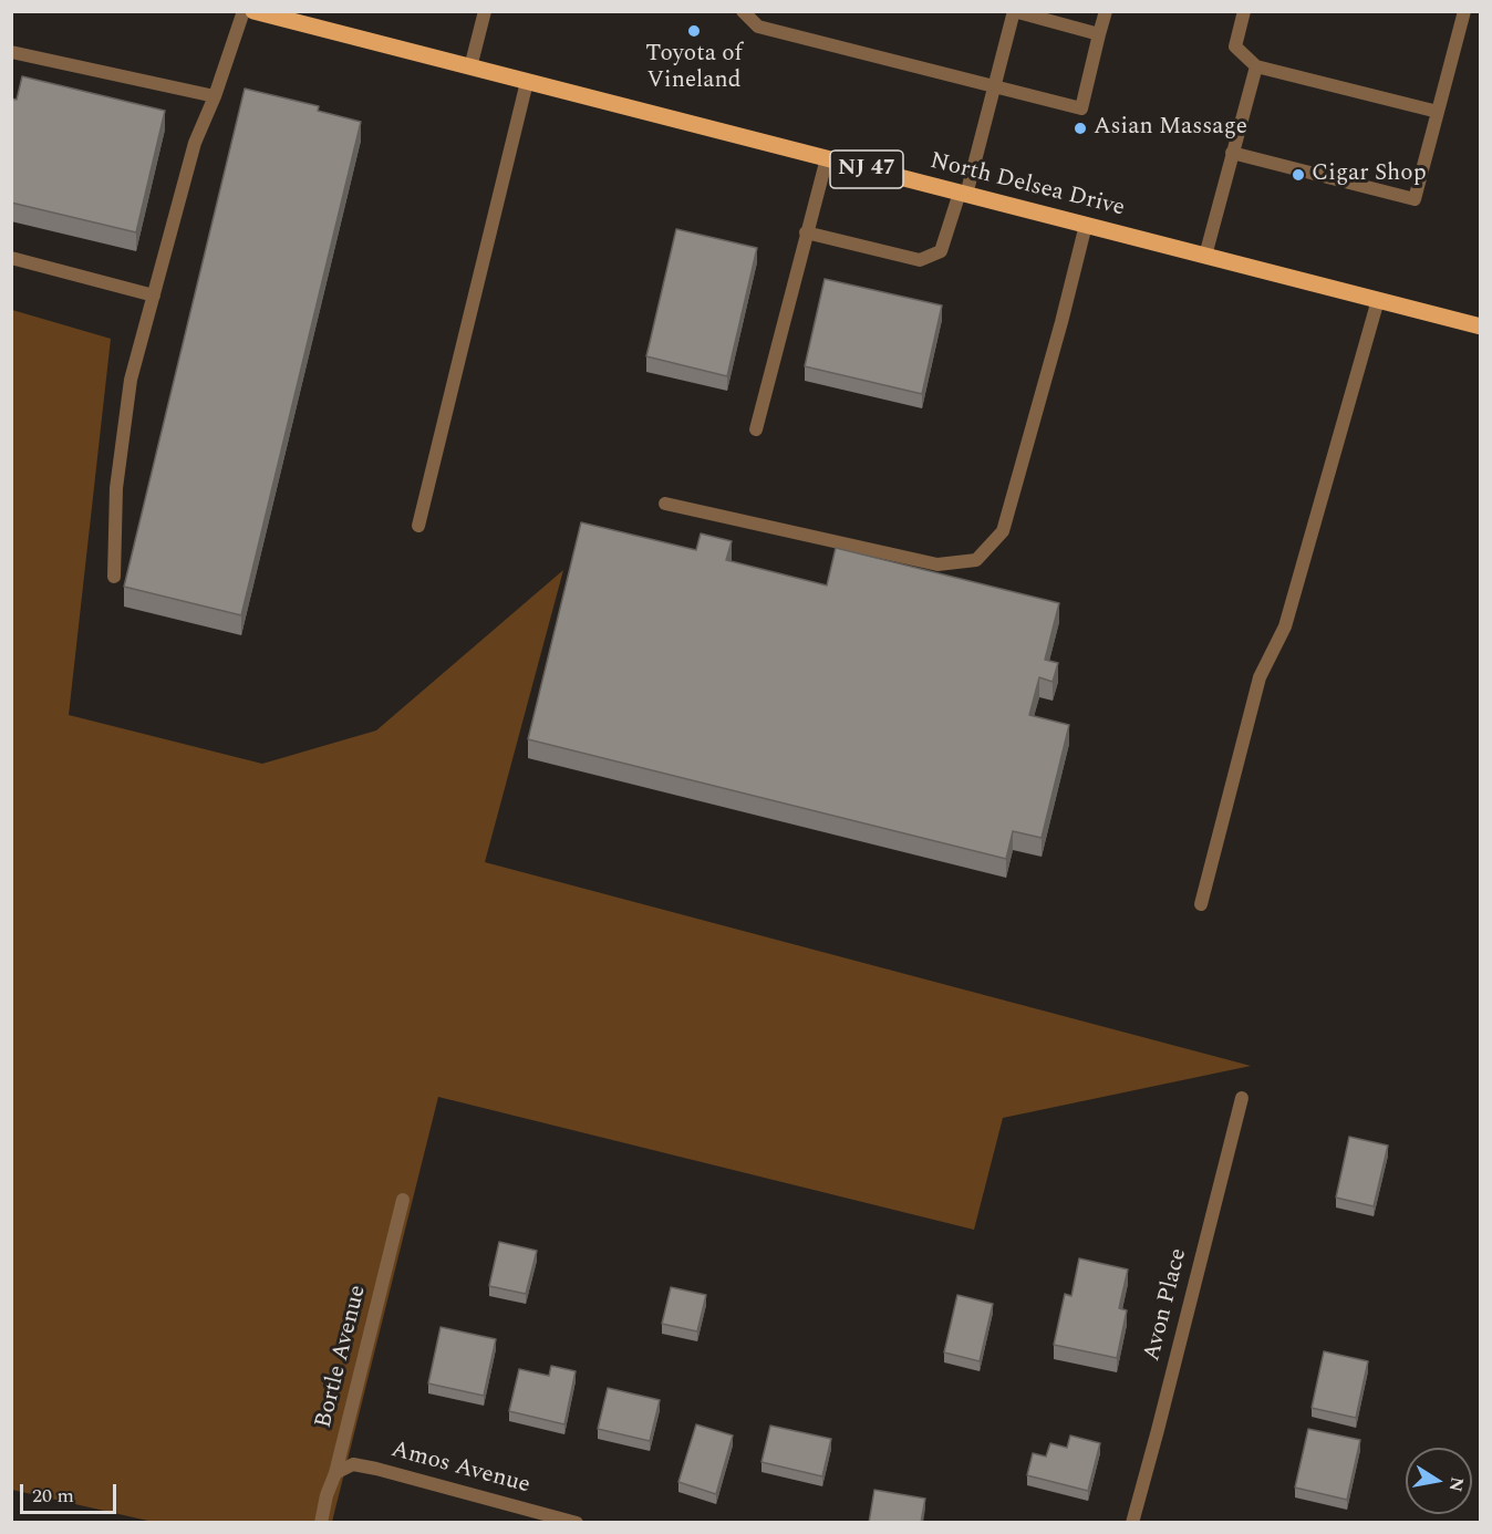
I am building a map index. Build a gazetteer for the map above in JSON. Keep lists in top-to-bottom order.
{
  "streets": {
    "main road": ["NJ 47", "North Delsea Drive"],
    "street": ["Avon Place", "Bortle Avenue", "Amos Avenue"]
  },
  "crossings": [
    ["Bortle Avenue", "Amos Avenue"]
  ],
  "places": ["Toyota of Vineland", "Asian Massage", "Cigar Shop"],
  "scale_bar": "20 m",
  "north": "right"
}
